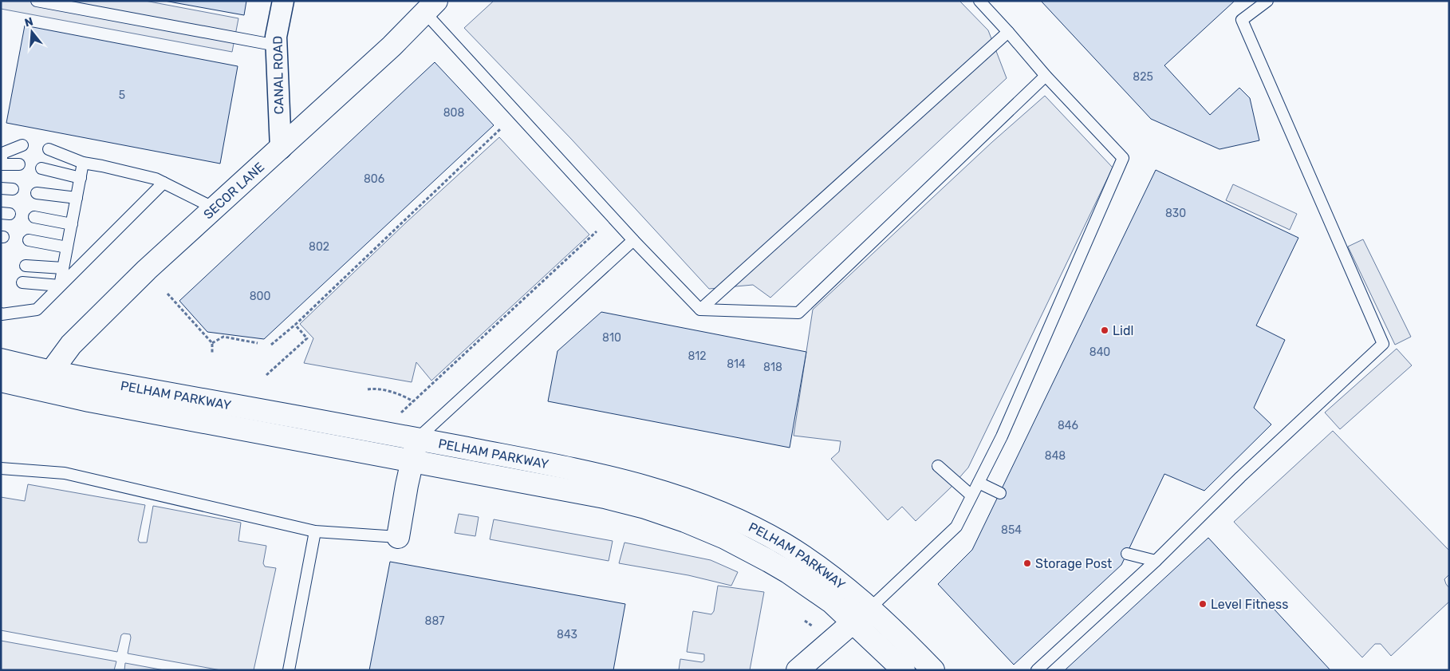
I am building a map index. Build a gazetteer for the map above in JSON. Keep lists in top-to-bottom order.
{
  "streets": {
    "main road": ["SECOR LANE", "PELHAM PARKWAY"],
    "street": ["CANAL ROAD"]
  },
  "crossings": [
    ["CANAL ROAD", "SECOR LANE"],
    ["SECOR LANE", "PELHAM PARKWAY"]
  ],
  "places": ["Lidl", "Storage Post", "Level Fitness"],
  "house_numbers": [
    "825",
    "5",
    "808",
    "806",
    "830",
    "802",
    "800",
    "810",
    "840",
    "812",
    "814",
    "818",
    "846",
    "848",
    "854",
    "887",
    "843"
  ],
  "north": "top"
}
